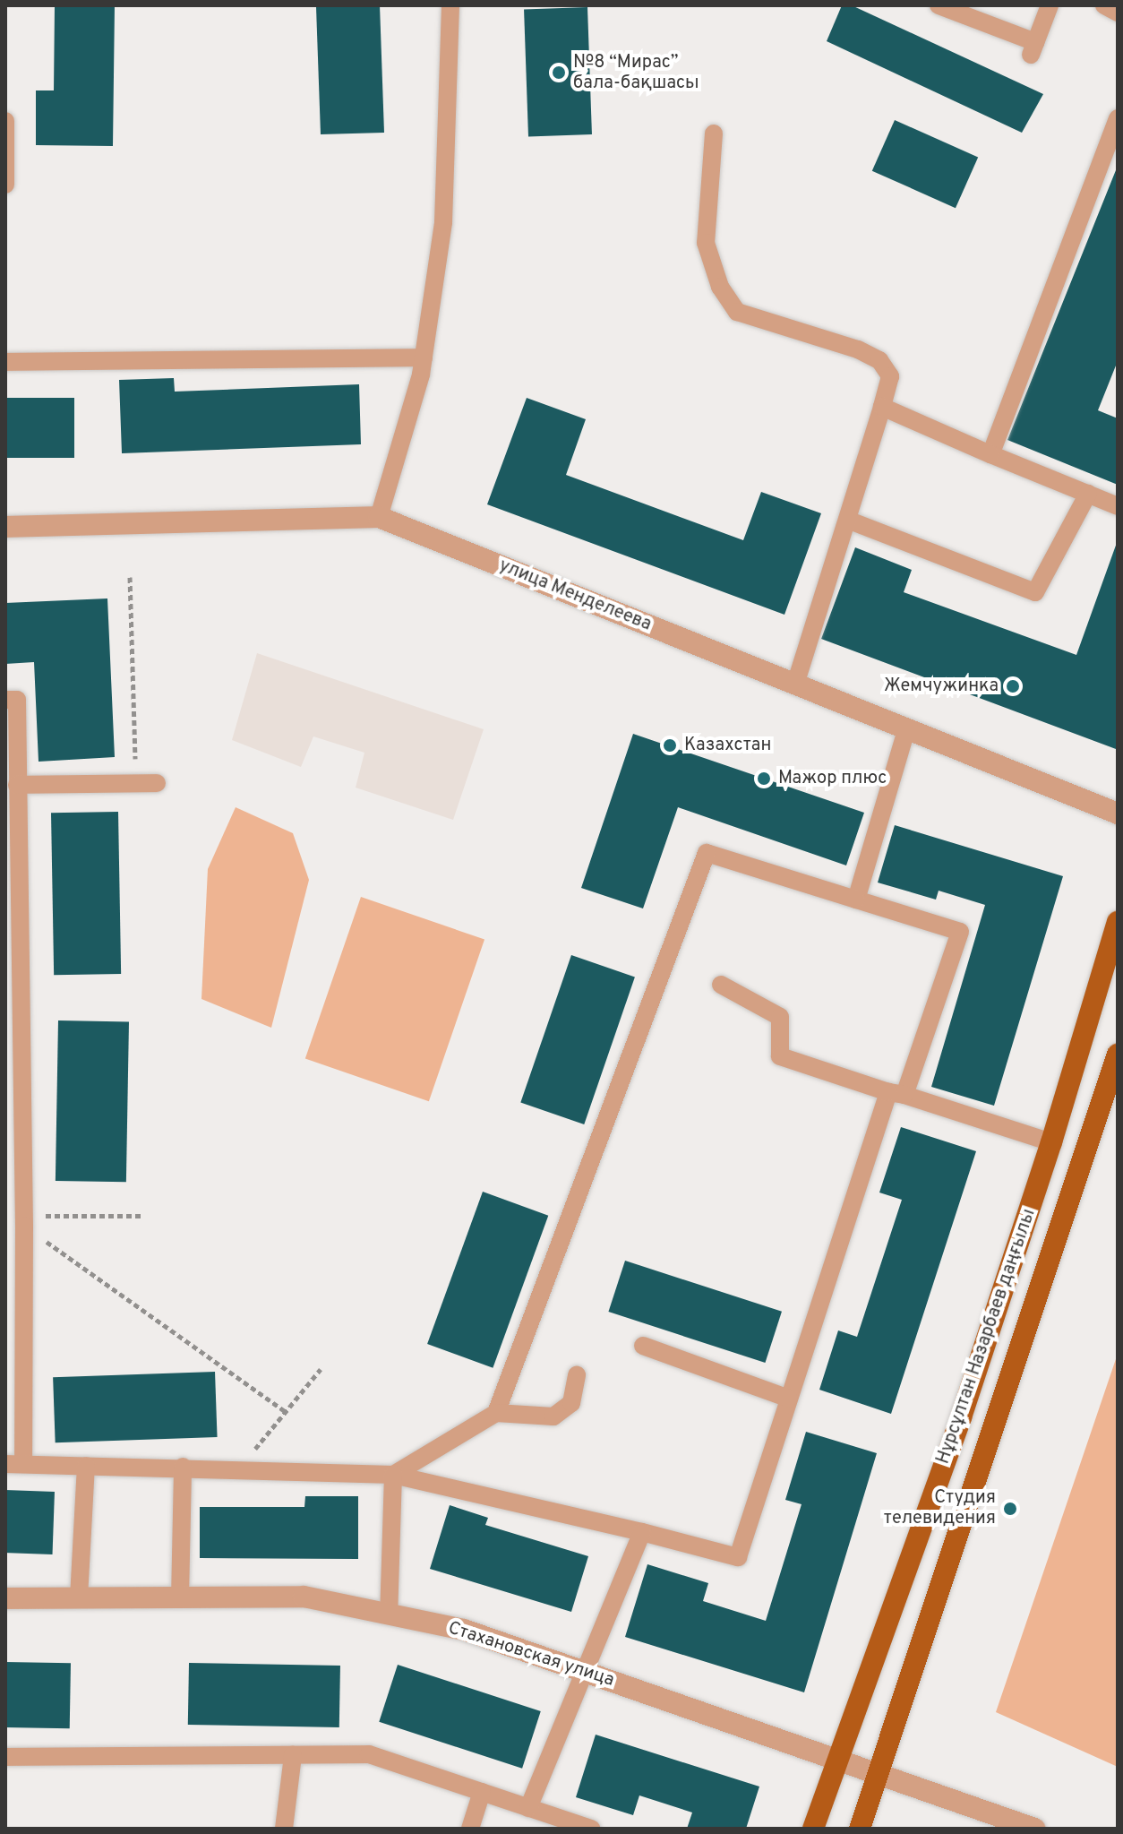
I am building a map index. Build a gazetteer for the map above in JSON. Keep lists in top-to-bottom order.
{
  "streets": {
    "main road": ["Нұрсұлтан Назарбаев даңғылы"],
    "street": ["улица Менделеева", "Стахановская улица"]
  },
  "crossings": [
    ["Нұрсұлтан Назарбаев даңғылы", "Стахановская улица"]
  ],
  "places": [
    "№8 “Мирас” бала-бақшасы",
    "Жемчужинка",
    "Казахстан",
    "Мажор плюс",
    "Студия телевидения"
  ]
}
